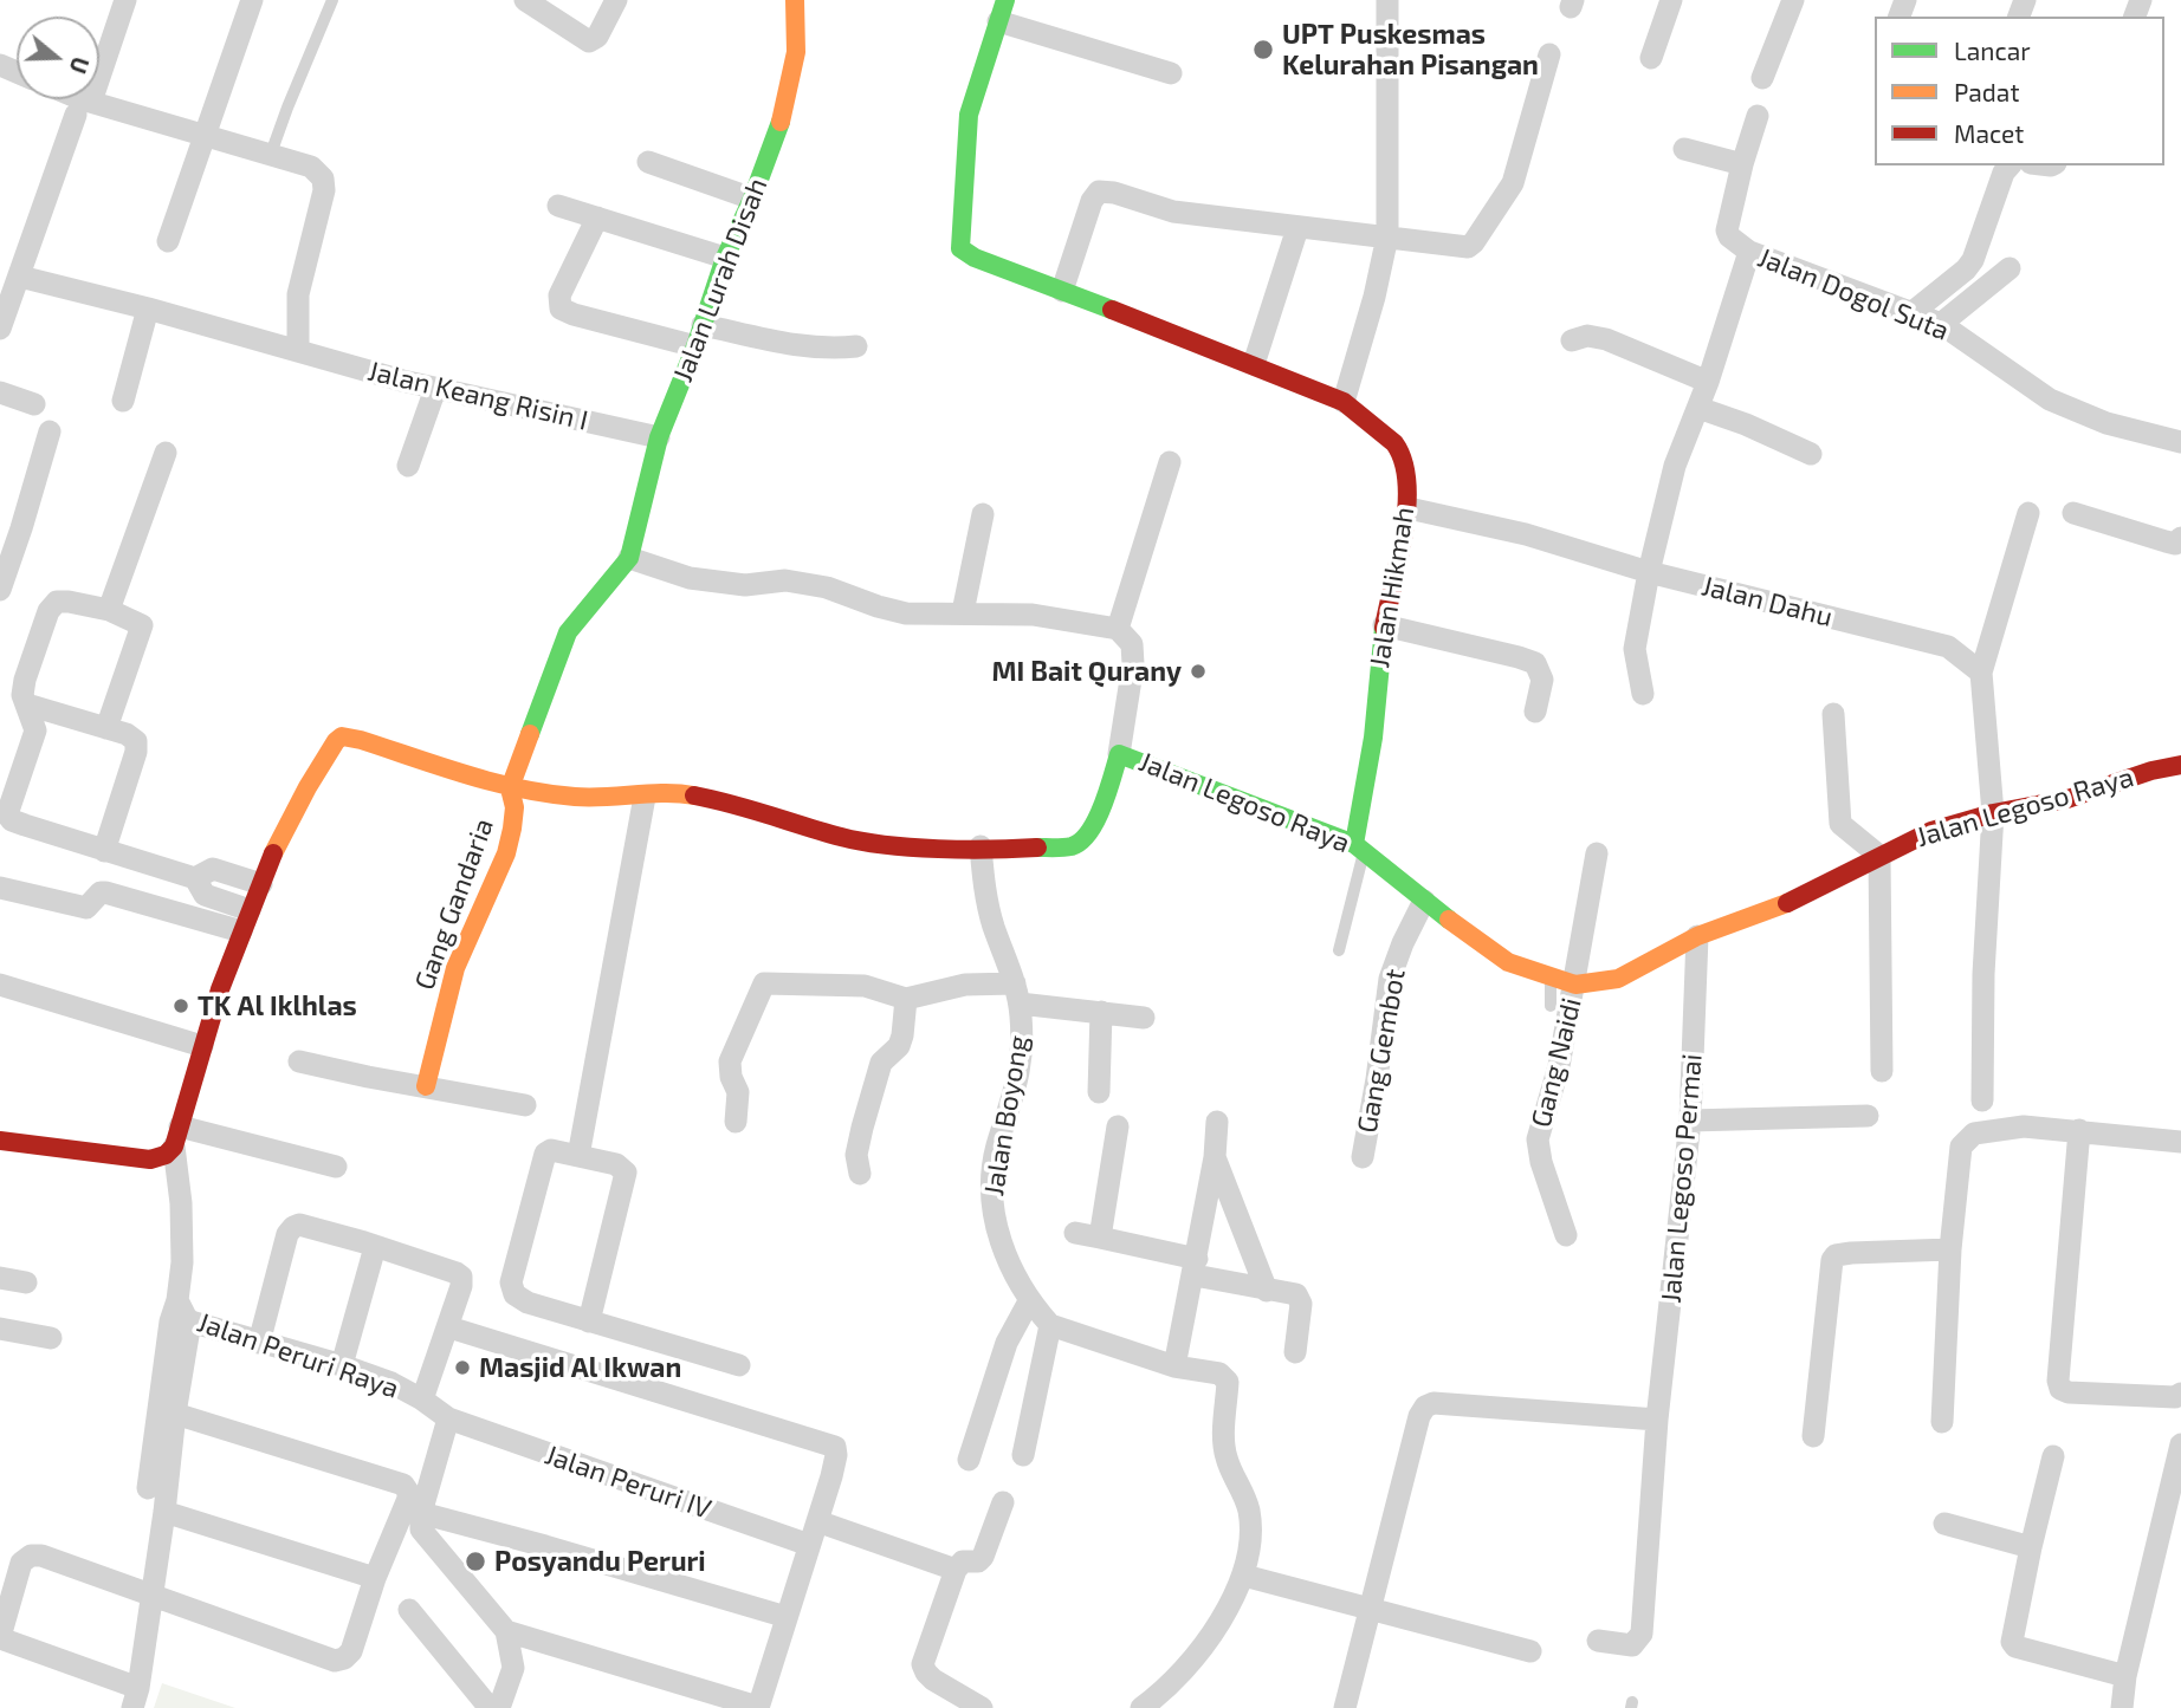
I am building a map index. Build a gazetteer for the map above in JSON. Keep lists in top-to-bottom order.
{
  "streets": {
    "street": [
      "Jalan Lurah Disah",
      "Jalan Dogol Suta",
      "Jalan Keang Risin I",
      "Jalan Hikmah",
      "Jalan Dahu",
      "Jalan Legoso Raya",
      "Gang Gandaria",
      "Gang Gembot",
      "Gang Naidi",
      "Jalan Boyong",
      "Jalan Legoso Permai",
      "Jalan Peruri Raya",
      "Jalan Peruri IV"
    ]
  },
  "crossings": [
    ["Jalan Lurah Disah", "Jalan Keang Risin I"],
    ["Jalan Lurah Disah", "Jalan Legoso Raya"],
    ["Jalan Lurah Disah", "Gang Gandaria"],
    ["Jalan Hikmah", "Jalan Dahu"],
    ["Jalan Hikmah", "Jalan Legoso Raya"],
    ["Jalan Legoso Raya", "Gang Gandaria"],
    ["Jalan Legoso Raya", "Gang Gembot"],
    ["Jalan Legoso Raya", "Gang Naidi"],
    ["Jalan Legoso Raya", "Jalan Boyong"],
    ["Jalan Legoso Raya", "Jalan Legoso Permai"],
    ["Jalan Legoso Raya", "Jalan Peruri Raya"],
    ["Jalan Peruri Raya", "Jalan Peruri IV"]
  ],
  "places": [
    "UPT Puskesmas Kelurahan Pisangan",
    "MI Bait Qurany",
    "TK Al Iklhlas",
    "Masjid Al Ikwan",
    "Posyandu Peruri"
  ],
  "legend": ["Lancar", "Padat", "Macet"],
  "north": "right"
}
